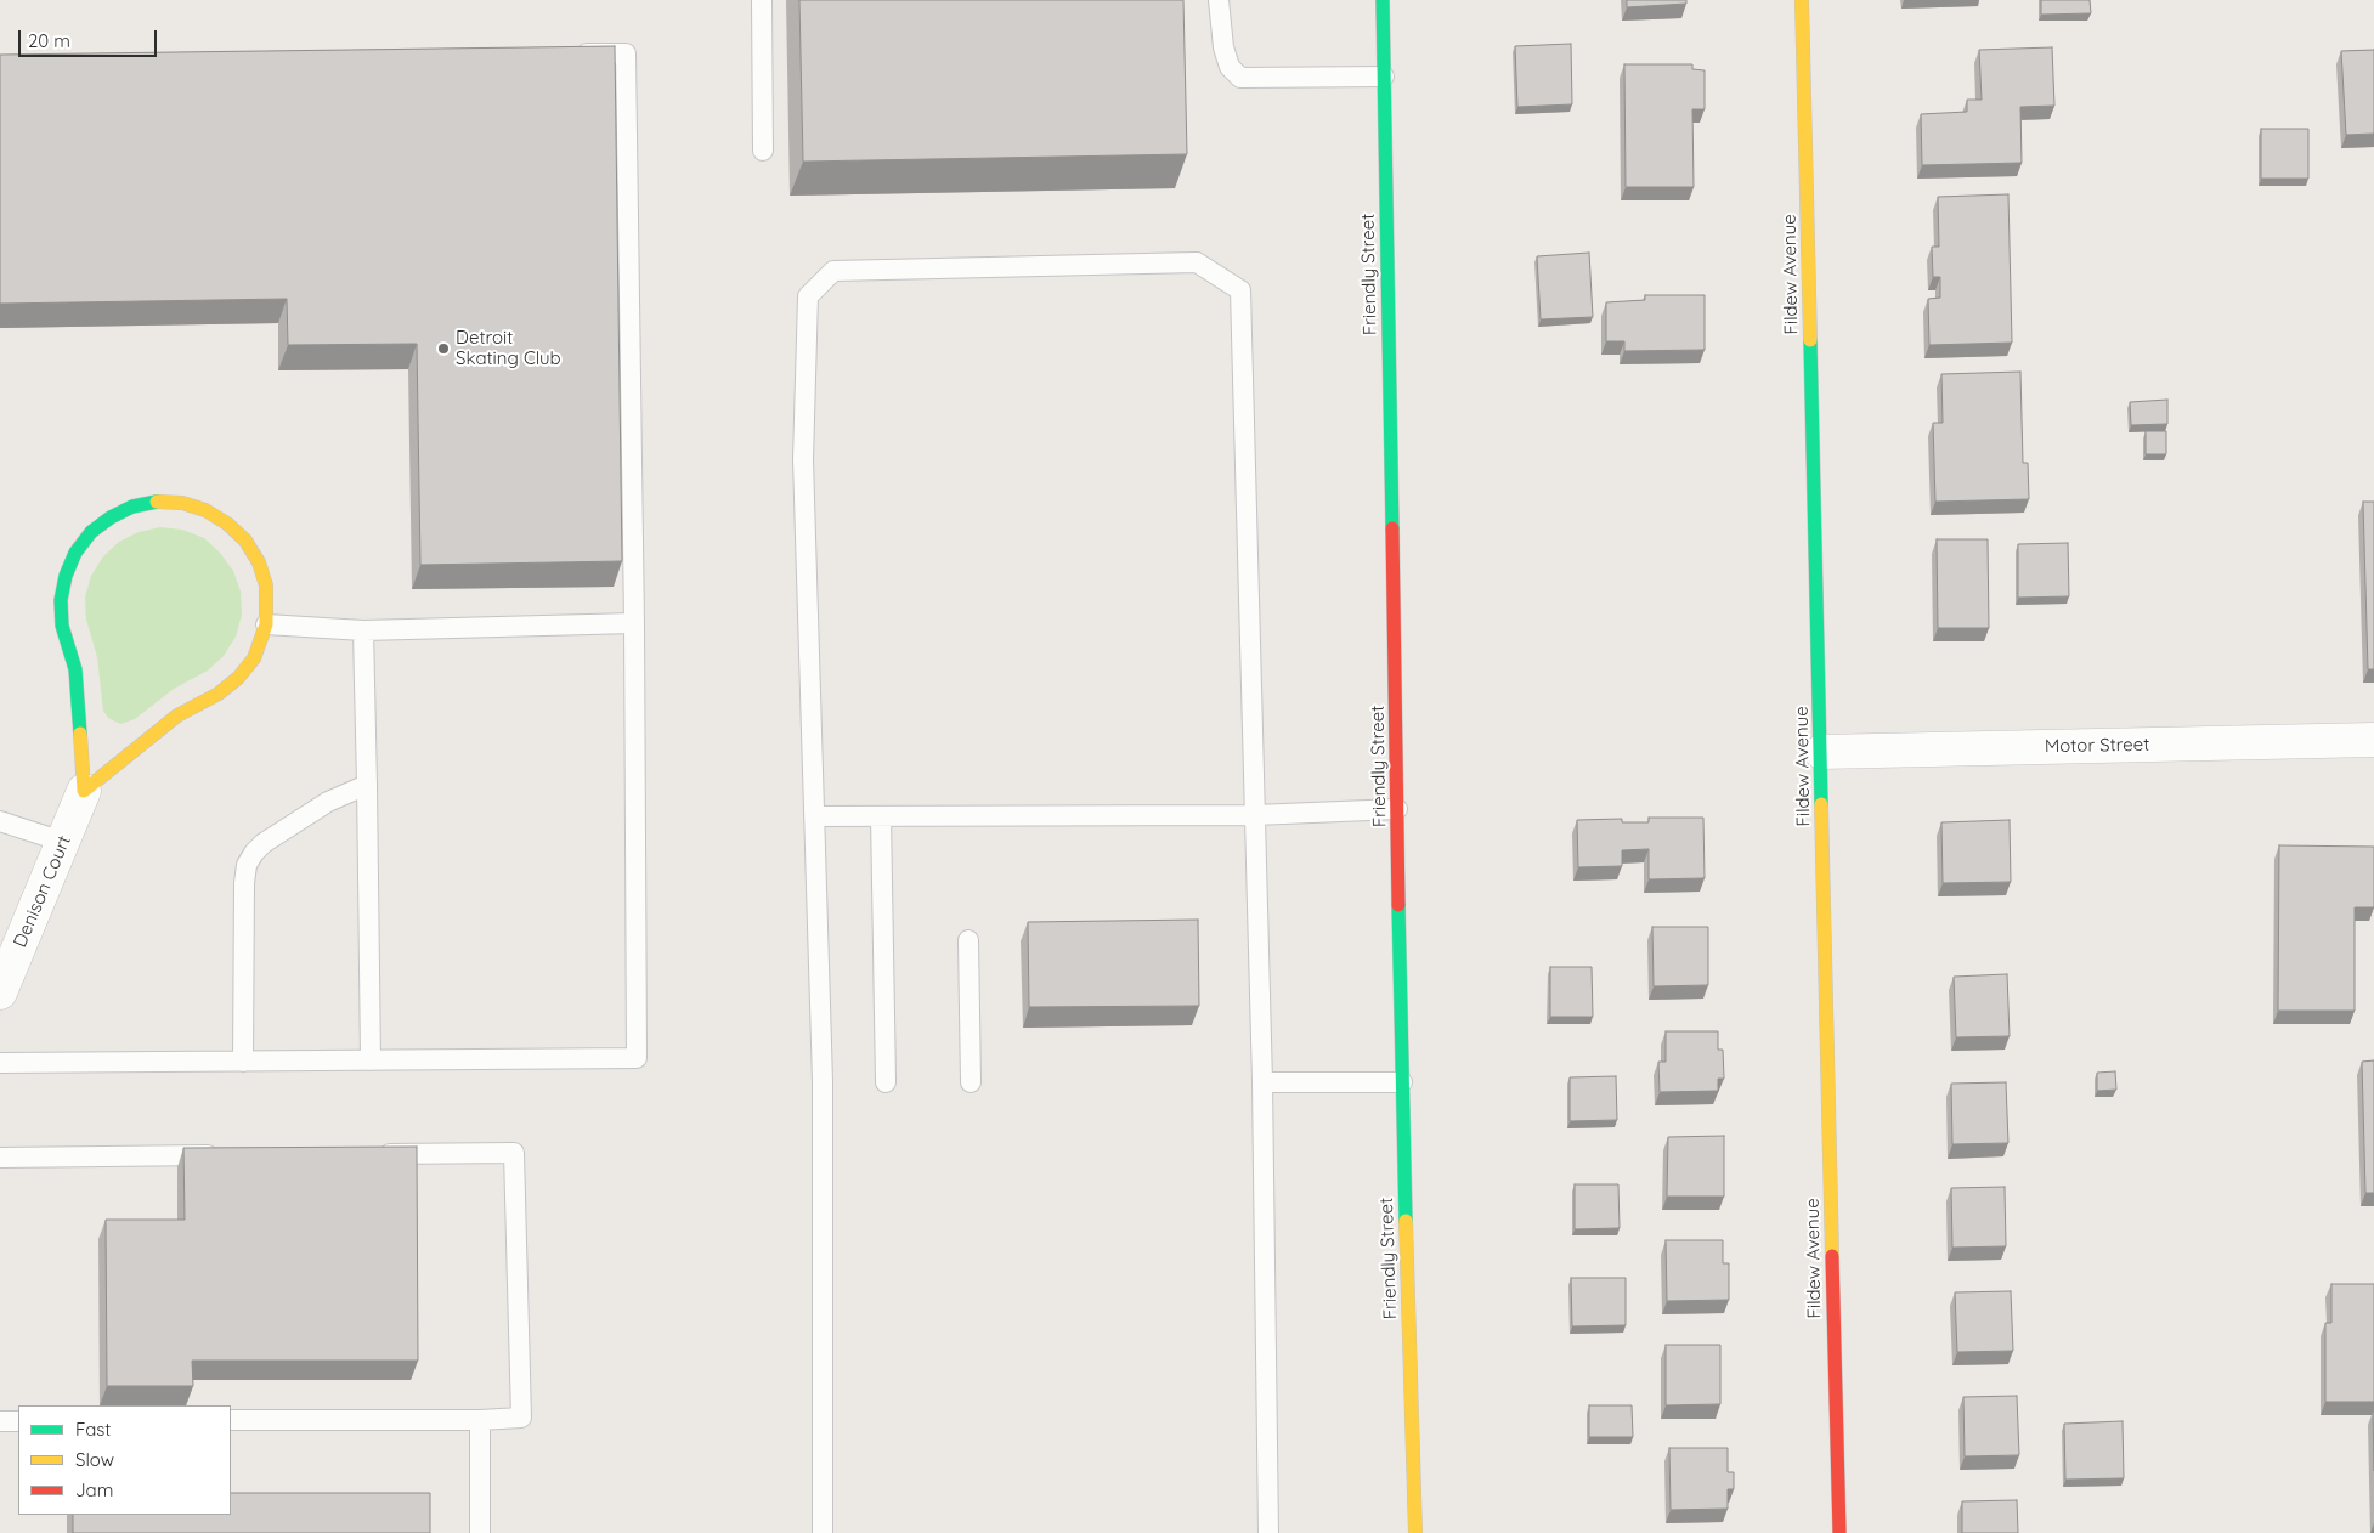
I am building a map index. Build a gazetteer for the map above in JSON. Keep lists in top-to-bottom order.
{
  "streets": {
    "street": [
      "Friendly Street",
      "Fildew Avenue",
      "Motor Street",
      "Denison Court"
    ]
  },
  "crossings": [
    ["Fildew Avenue", "Motor Street"]
  ],
  "places": ["Detroit Skating Club"],
  "legend": ["Fast", "Slow", "Jam"],
  "scale_bar": "20 m"
}
